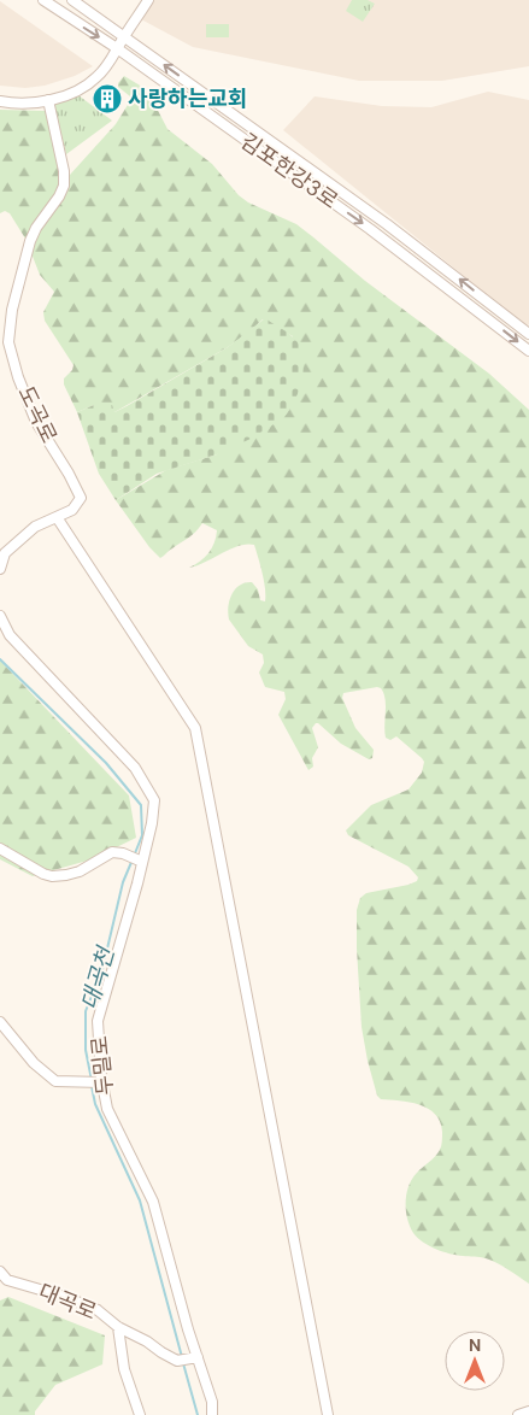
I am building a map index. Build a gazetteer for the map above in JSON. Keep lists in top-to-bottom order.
{
  "streets": {
    "street": [
      "김포한강3로",
      "도곡로",
      "두밀로",
      "대곡로"
    ]
  },
  "water": ["대곡천"],
  "places": {
    "building": ["사랑하는교회"]
  },
  "north": "top"
}
